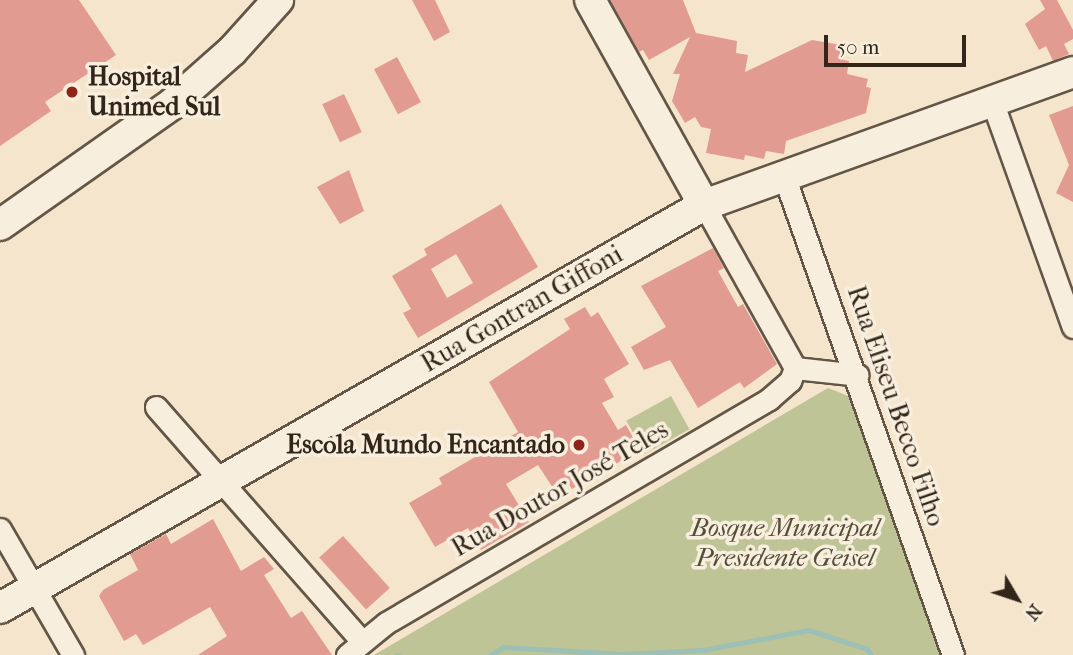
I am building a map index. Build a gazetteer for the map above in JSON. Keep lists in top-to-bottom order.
{
  "streets": {
    "street": ["Rua Gontran Giffoni", "Rua Eliseu Becco Filho", "Rua Doutor José Teles"]
  },
  "crossings": [
    ["Rua Gontran Giffoni", "Rua Eliseu Becco Filho"]
  ],
  "parks": ["Bosque Municipal Presidente Geisel"],
  "places": ["Hospital Unimed Sul", "Escola Mundo Encantado"],
  "scale_bar": "50 m",
  "north": "bottom right"
}
